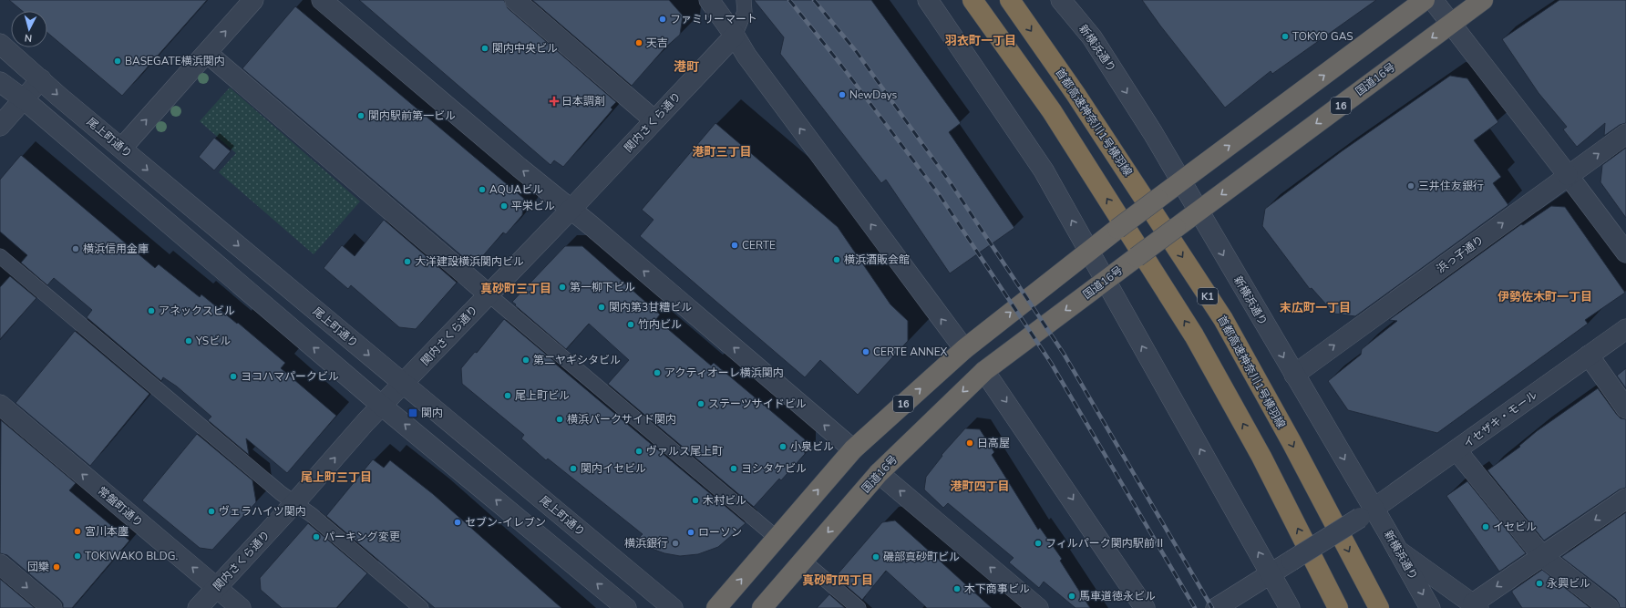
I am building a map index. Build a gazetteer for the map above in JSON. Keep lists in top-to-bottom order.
{
  "streets": {
    "highway": [
      "国道16号",
      "16",
      "首都高速神奈川1号横羽線",
      "K1"
    ],
    "street": [
      "新横浜通り",
      "関内さくら通り",
      "尾上町通り",
      "浜っ子通り",
      "イセザキ・モール",
      "常盤町通り"
    ]
  },
  "crossings": [
    ["新横浜通り", "国道16号"],
    ["新横浜通り", "16"],
    ["新横浜通り", "浜っ子通り"],
    ["新横浜通り", "イセザキ・モール"],
    ["関内さくら通り", "尾上町通り"],
    ["関内さくら通り", "常盤町通り"]
  ],
  "one_way": ["浜っ子通り", "常盤町通り"],
  "districts": [
    "羽衣町一丁目",
    "港町",
    "港町三丁目",
    "真砂町三丁目",
    "伊勢佐木町一丁目",
    "末広町一丁目",
    "尾上町三丁目",
    "港町四丁目",
    "真砂町四丁目"
  ],
  "places": {
    "other": [
      "ファミリーマート",
      "TOKYO GAS",
      "天吉",
      "関内中央ビル",
      "BASEGATE横浜関内",
      "NewDays",
      "関内駅前第一ビル",
      "三井住友銀行",
      "AQUAビル",
      "平栄ビル",
      "CERTE",
      "横浜信用金庫",
      "横浜酒販会館",
      "大洋建設横浜関内ビル",
      "第一柳下ビル",
      "関内第3甘糟ビル",
      "アネックスビル",
      "竹内ビル",
      "YSビル",
      "CERTE ANNEX",
      "第二ヤギシタビル",
      "アクティオーレ横浜関内",
      "ヨコハマパークビル",
      "尾上町ビル",
      "ステーツサイドビル",
      "横浜パークサイド関内",
      "日高屋",
      "小泉ビル",
      "ヴァルス尾上町",
      "関内イセビル",
      "ヨシタケビル",
      "木村ビル",
      "ヴェラハイツ関内",
      "セブン-イレブン",
      "イセビル",
      "宮川本廛",
      "ローソン",
      "パーキング変更",
      "横浜銀行",
      "フィルパーク関内駅前Ⅱ",
      "TOKIWAKO BLDG.",
      "磯部真砂町ビル",
      "団欒",
      "永興ビル",
      "木下商事ビル",
      "馬車道徳永ビル"
    ],
    "health": ["日本調剤"],
    "transit": ["関内"]
  },
  "north": "bottom"
}
